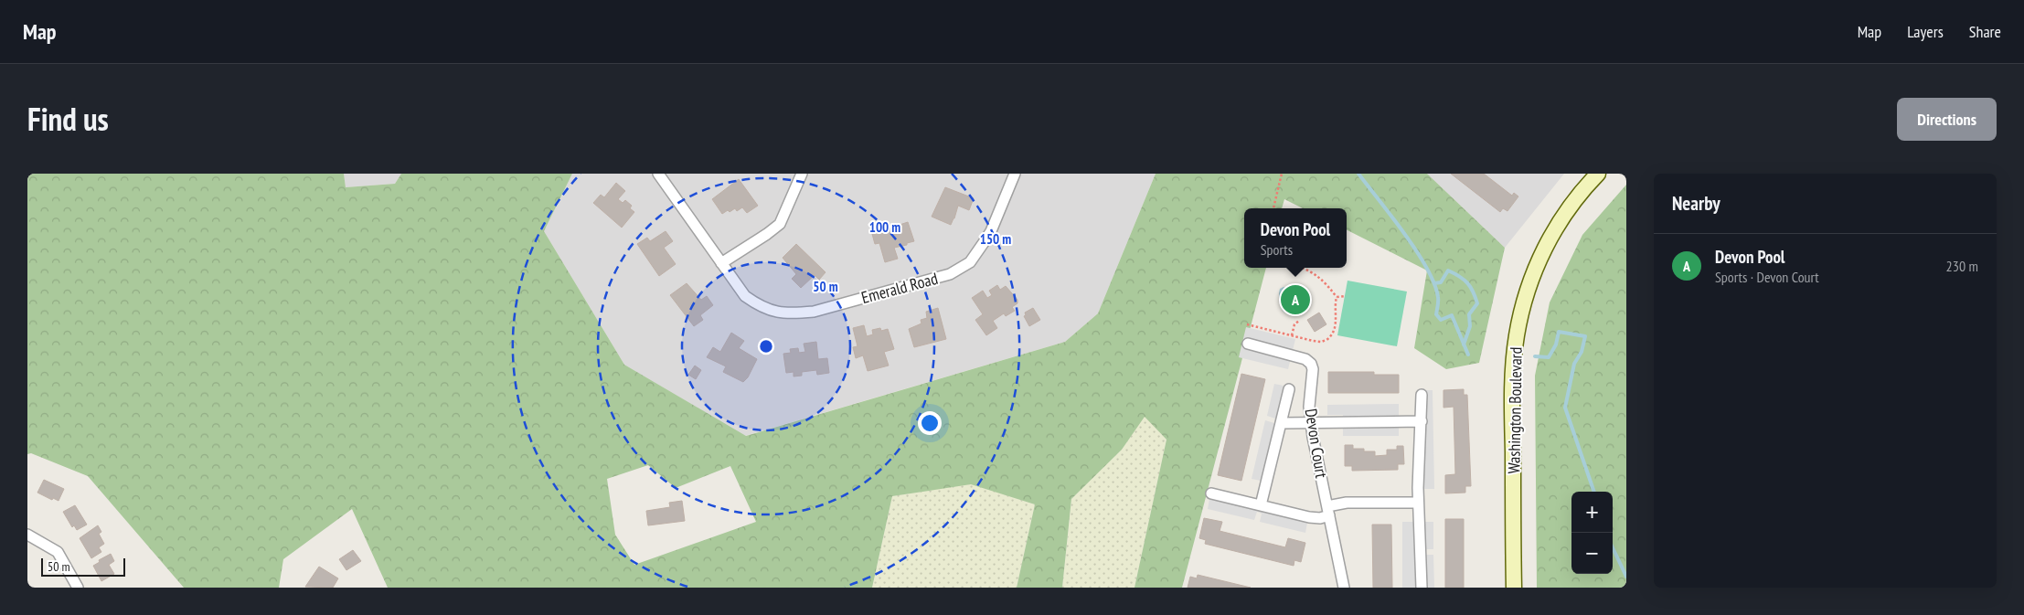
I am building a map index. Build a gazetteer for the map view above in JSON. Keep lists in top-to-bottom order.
{
  "streets": {
    "street": ["Emerald Road", "Washington Boulevard", "Devon Court"]
  },
  "scale_bar": "50 m",
  "page": {
    "header": "Map",
    "nav": ["Map", "Layers", "Share"],
    "title": "Find us",
    "buttons": "Directions",
    "heading": "Nearby",
    "popup": ["Devon Pool", "Sports"],
    "list": [
      {
        "mark": "A",
        "name": "Devon Pool",
        "note": "Sports · Devon Court",
        "value": "230 m"
      }
    ],
    "pins": "A",
    "map_buttons": ["+", "−"],
    "scale": "50 m"
  },
  "rings": ["100 m", "150 m", "50 m"]
}
